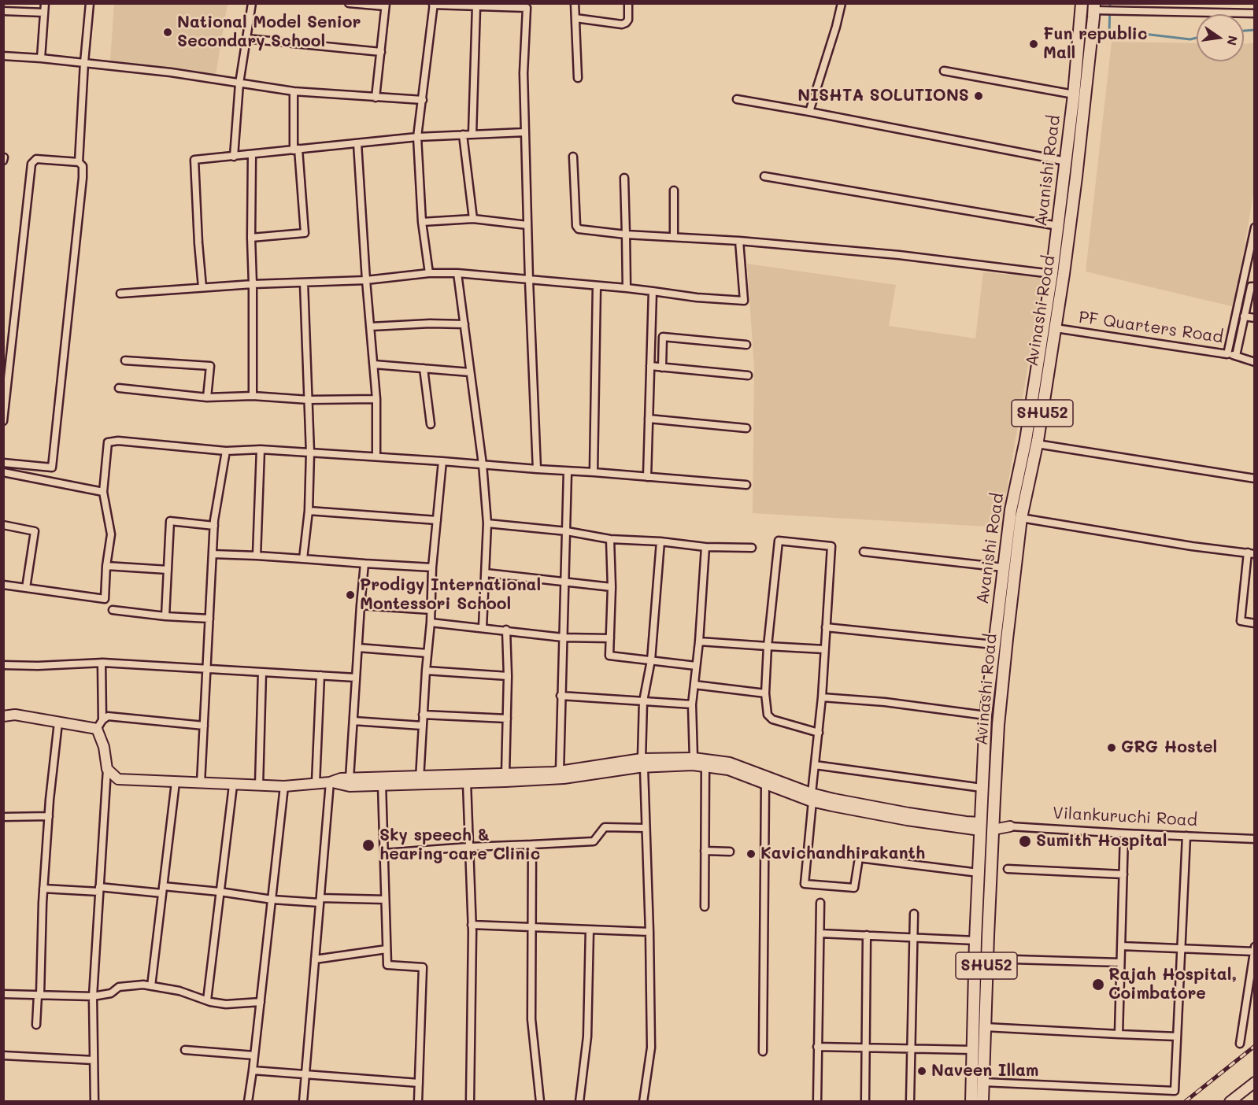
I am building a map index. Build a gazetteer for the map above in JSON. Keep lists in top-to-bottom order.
{
  "streets": {
    "main road": ["Avanishi Road", "Avinashi Road", "SHU52"],
    "street": ["PF Quarters Road", "Vilankuruchi Road"]
  },
  "crossings": [
    ["Avinashi Road", "PF Quarters Road"],
    ["Avinashi Road", "Vilankuruchi Road"]
  ],
  "places": [
    "National Model Senior Secondary School",
    "Fun republic Mall",
    "NISHTA SOLUTIONS",
    "Prodigy International Montessori School",
    "GRG Hostel",
    "Sumith Hospital",
    "Sky speech & hearing care Clinic",
    "Kavichandhirakanth",
    "Rajah Hospital, Coimbatore",
    "Naveen Illam"
  ],
  "north": "right"
}
